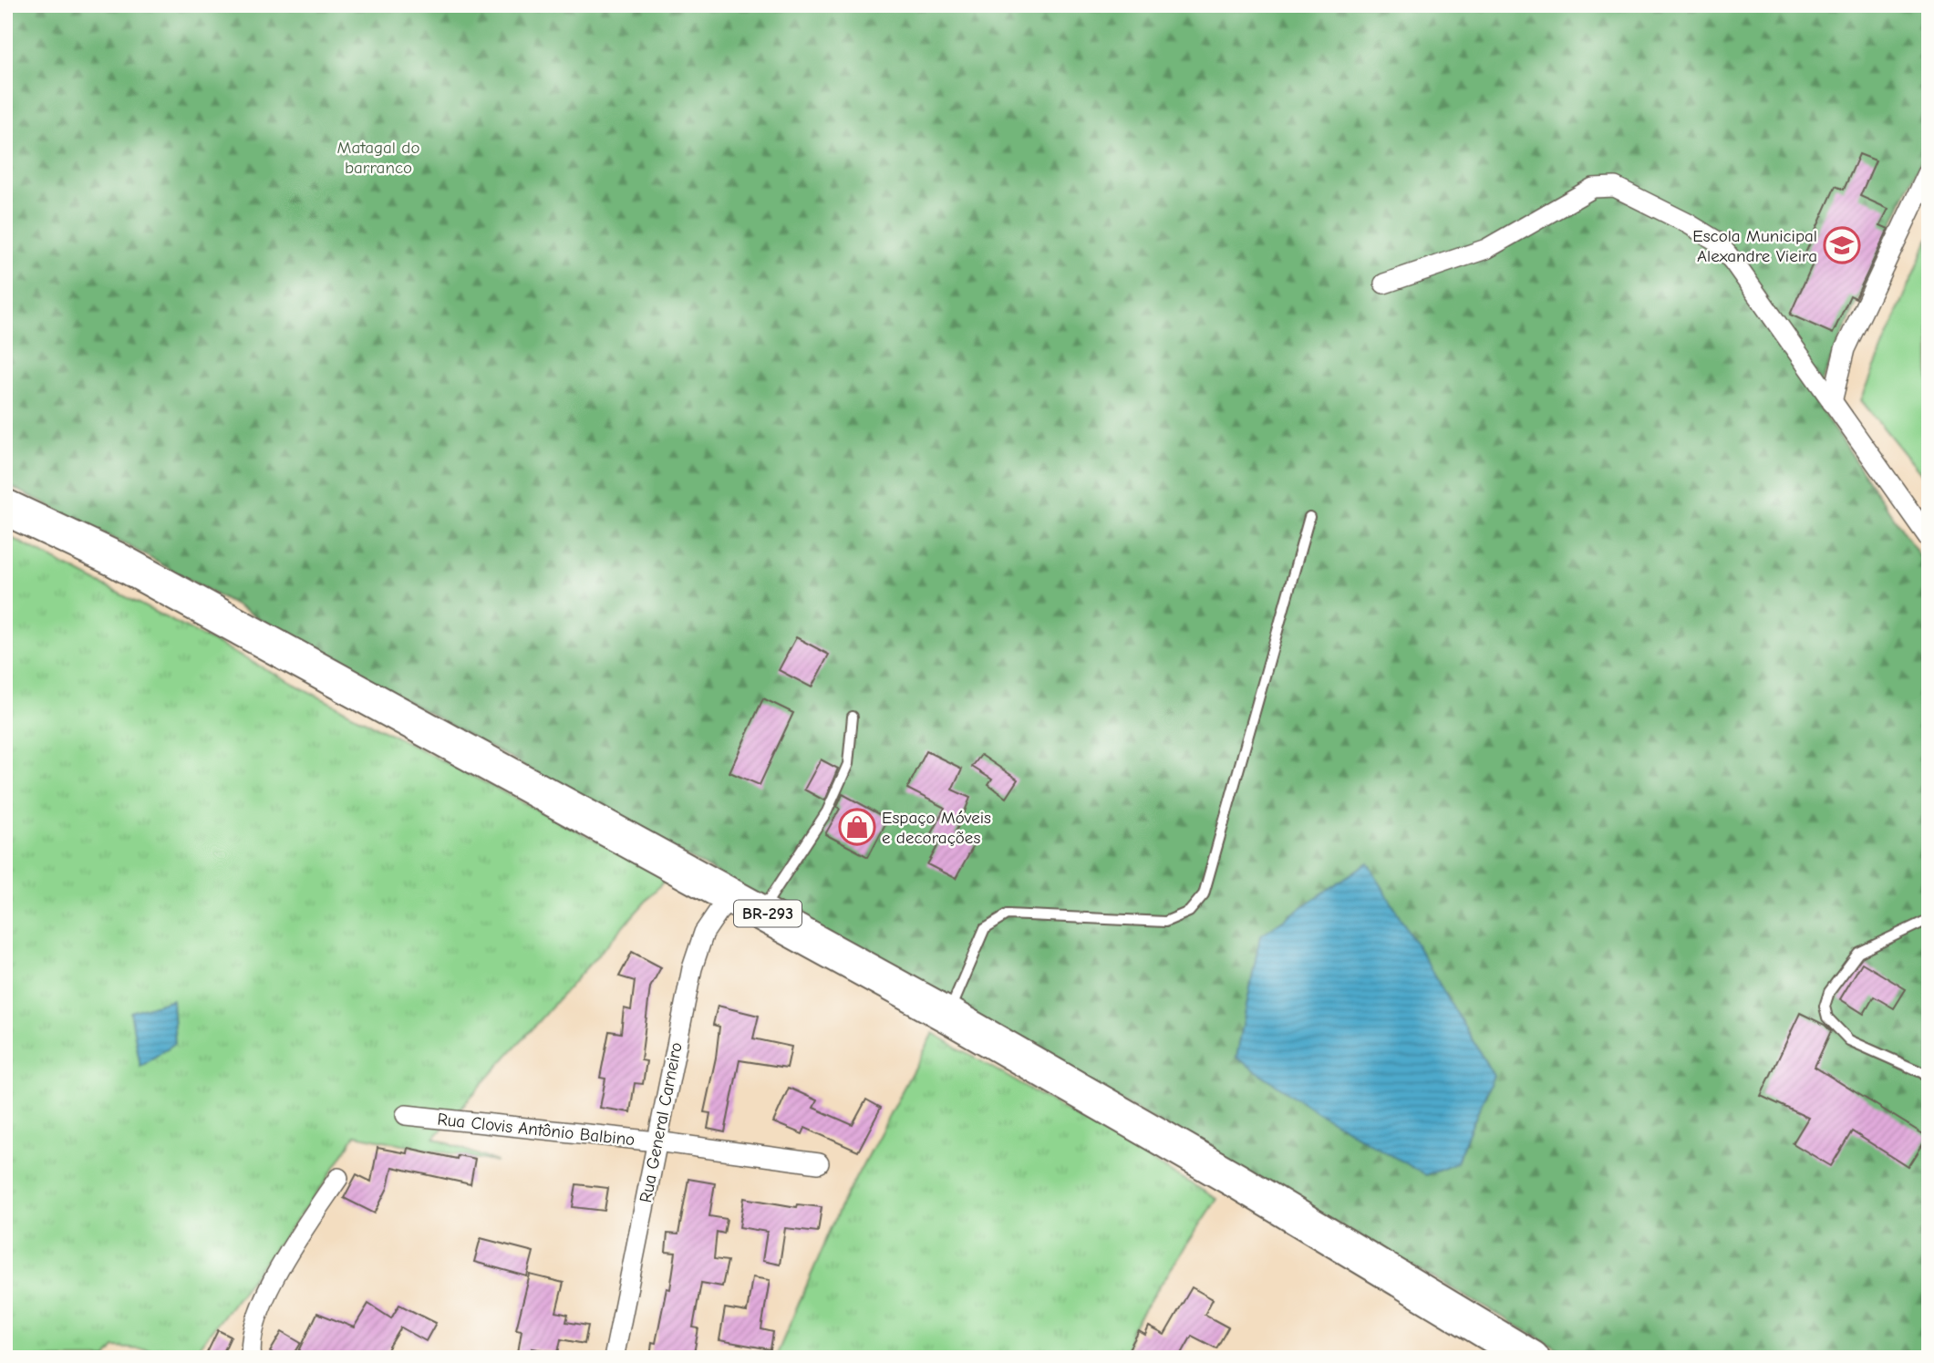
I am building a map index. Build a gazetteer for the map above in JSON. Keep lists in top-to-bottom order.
{
  "streets": {
    "highway": ["BR-293"],
    "street": ["Rua General Carneiro", "Rua Clovis Antônio Balbino"]
  },
  "crossings": [
    ["BR-293", "Rua General Carneiro"],
    ["Rua General Carneiro", "Rua Clovis Antônio Balbino"]
  ],
  "parks": ["Matagal do barranco"],
  "places": {
    "school or university": ["Escola Municipal Alexandre Vieira"],
    "shop": ["Espaço Móveis e decorações"]
  }
}
